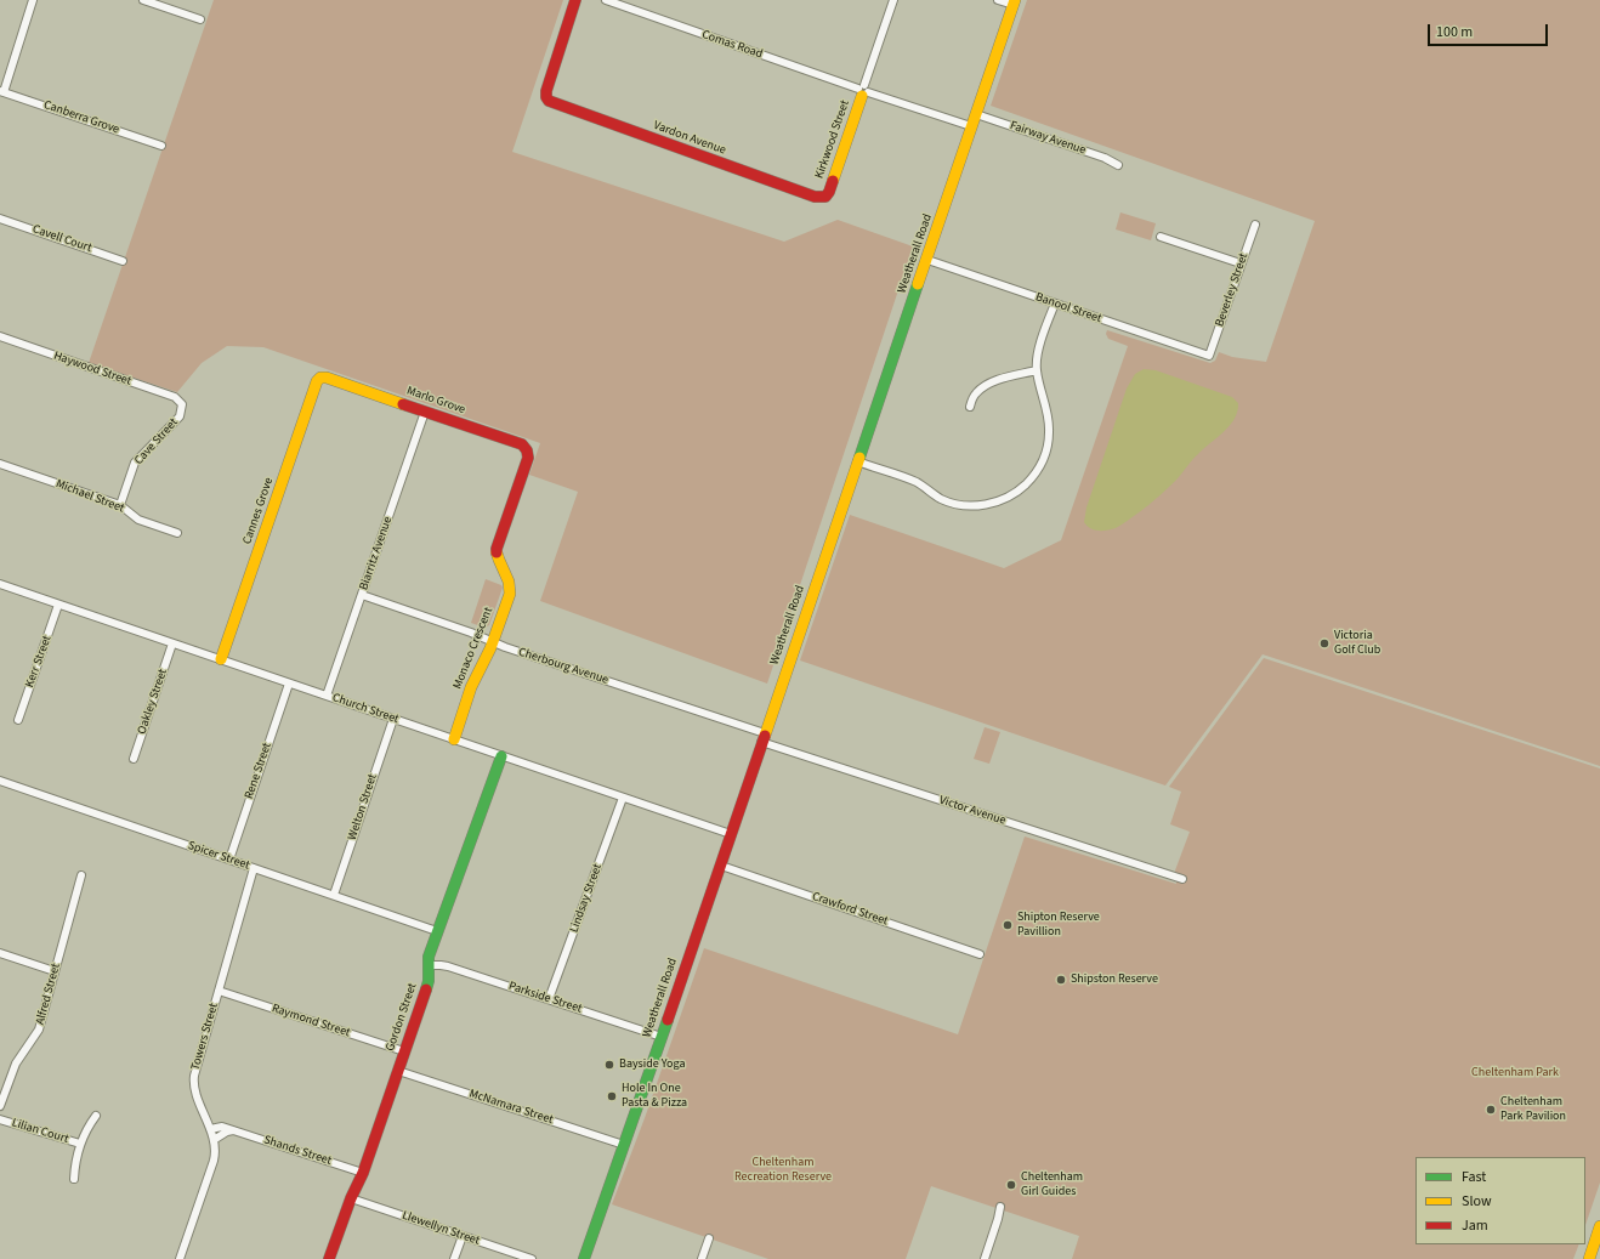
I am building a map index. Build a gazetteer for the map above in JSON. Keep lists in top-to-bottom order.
{
  "streets": {
    "street": [
      "Comas Road",
      "Canberra Grove",
      "Vardon Avenue",
      "Fairway Avenue",
      "Kirkwood Street",
      "Cavell Court",
      "Weatherall Road",
      "Beverley Street",
      "Banool Street",
      "Haywood Street",
      "Marlo Grove",
      "Cave Street",
      "Michael Street",
      "Cannes Grove",
      "Biarritz Avenue",
      "Monaco Crescent",
      "Kerr Street",
      "Cherbourg Avenue",
      "Oakley Street",
      "Church Street",
      "Rene Street",
      "Welton Street",
      "Victor Avenue",
      "Spicer Street",
      "Lindsay Street",
      "Crawford Street",
      "Alfred Street",
      "Parkside Street",
      "Gordon Street",
      "Raymond Street",
      "Towers Street",
      "McNamara Street",
      "Lilian Court",
      "Shands Street",
      "Llewellyn Street"
    ]
  },
  "crossings": [
    ["Comas Road", "Kirkwood Street"],
    ["Comas Road", "Weatherall Road"],
    ["Vardon Avenue", "Kirkwood Street"],
    ["Fairway Avenue", "Weatherall Road"],
    ["Weatherall Road", "Banool Street"],
    ["Weatherall Road", "Cherbourg Avenue"],
    ["Weatherall Road", "Church Street"],
    ["Weatherall Road", "Victor Avenue"],
    ["Weatherall Road", "Crawford Street"],
    ["Weatherall Road", "Parkside Street"],
    ["Weatherall Road", "McNamara Street"],
    ["Beverley Street", "Banool Street"],
    ["Haywood Street", "Cave Street"],
    ["Marlo Grove", "Cannes Grove"],
    ["Marlo Grove", "Biarritz Avenue"],
    ["Marlo Grove", "Monaco Crescent"],
    ["Cave Street", "Michael Street"],
    ["Cannes Grove", "Church Street"],
    ["Biarritz Avenue", "Cherbourg Avenue"],
    ["Biarritz Avenue", "Church Street"],
    ["Monaco Crescent", "Cherbourg Avenue"],
    ["Monaco Crescent", "Church Street"],
    ["Kerr Street", "Church Street"],
    ["Cherbourg Avenue", "Victor Avenue"],
    ["Oakley Street", "Church Street"],
    ["Church Street", "Rene Street"],
    ["Church Street", "Welton Street"],
    ["Church Street", "Lindsay Street"],
    ["Church Street", "Gordon Street"],
    ["Rene Street", "Spicer Street"],
    ["Welton Street", "Spicer Street"],
    ["Spicer Street", "Gordon Street"],
    ["Spicer Street", "Towers Street"],
    ["Lindsay Street", "Parkside Street"],
    ["Parkside Street", "Gordon Street"],
    ["Gordon Street", "Raymond Street"],
    ["Gordon Street", "McNamara Street"],
    ["Gordon Street", "Shands Street"],
    ["Gordon Street", "Llewellyn Street"],
    ["Raymond Street", "Towers Street"],
    ["Towers Street", "Shands Street"]
  ],
  "parks": ["Cheltenham Park", "Cheltenham Recreation Reserve"],
  "places": [
    "Victoria Golf Club",
    "Shipton Reserve Pavillion",
    "Shipston Reserve",
    "Bayside Yoga",
    "Hole In One Pasta & Pizza",
    "Cheltenham Park Pavilion",
    "Cheltenham Girl Guides"
  ],
  "legend": ["Fast", "Slow", "Jam"],
  "scale_bar": "100 m"
}
